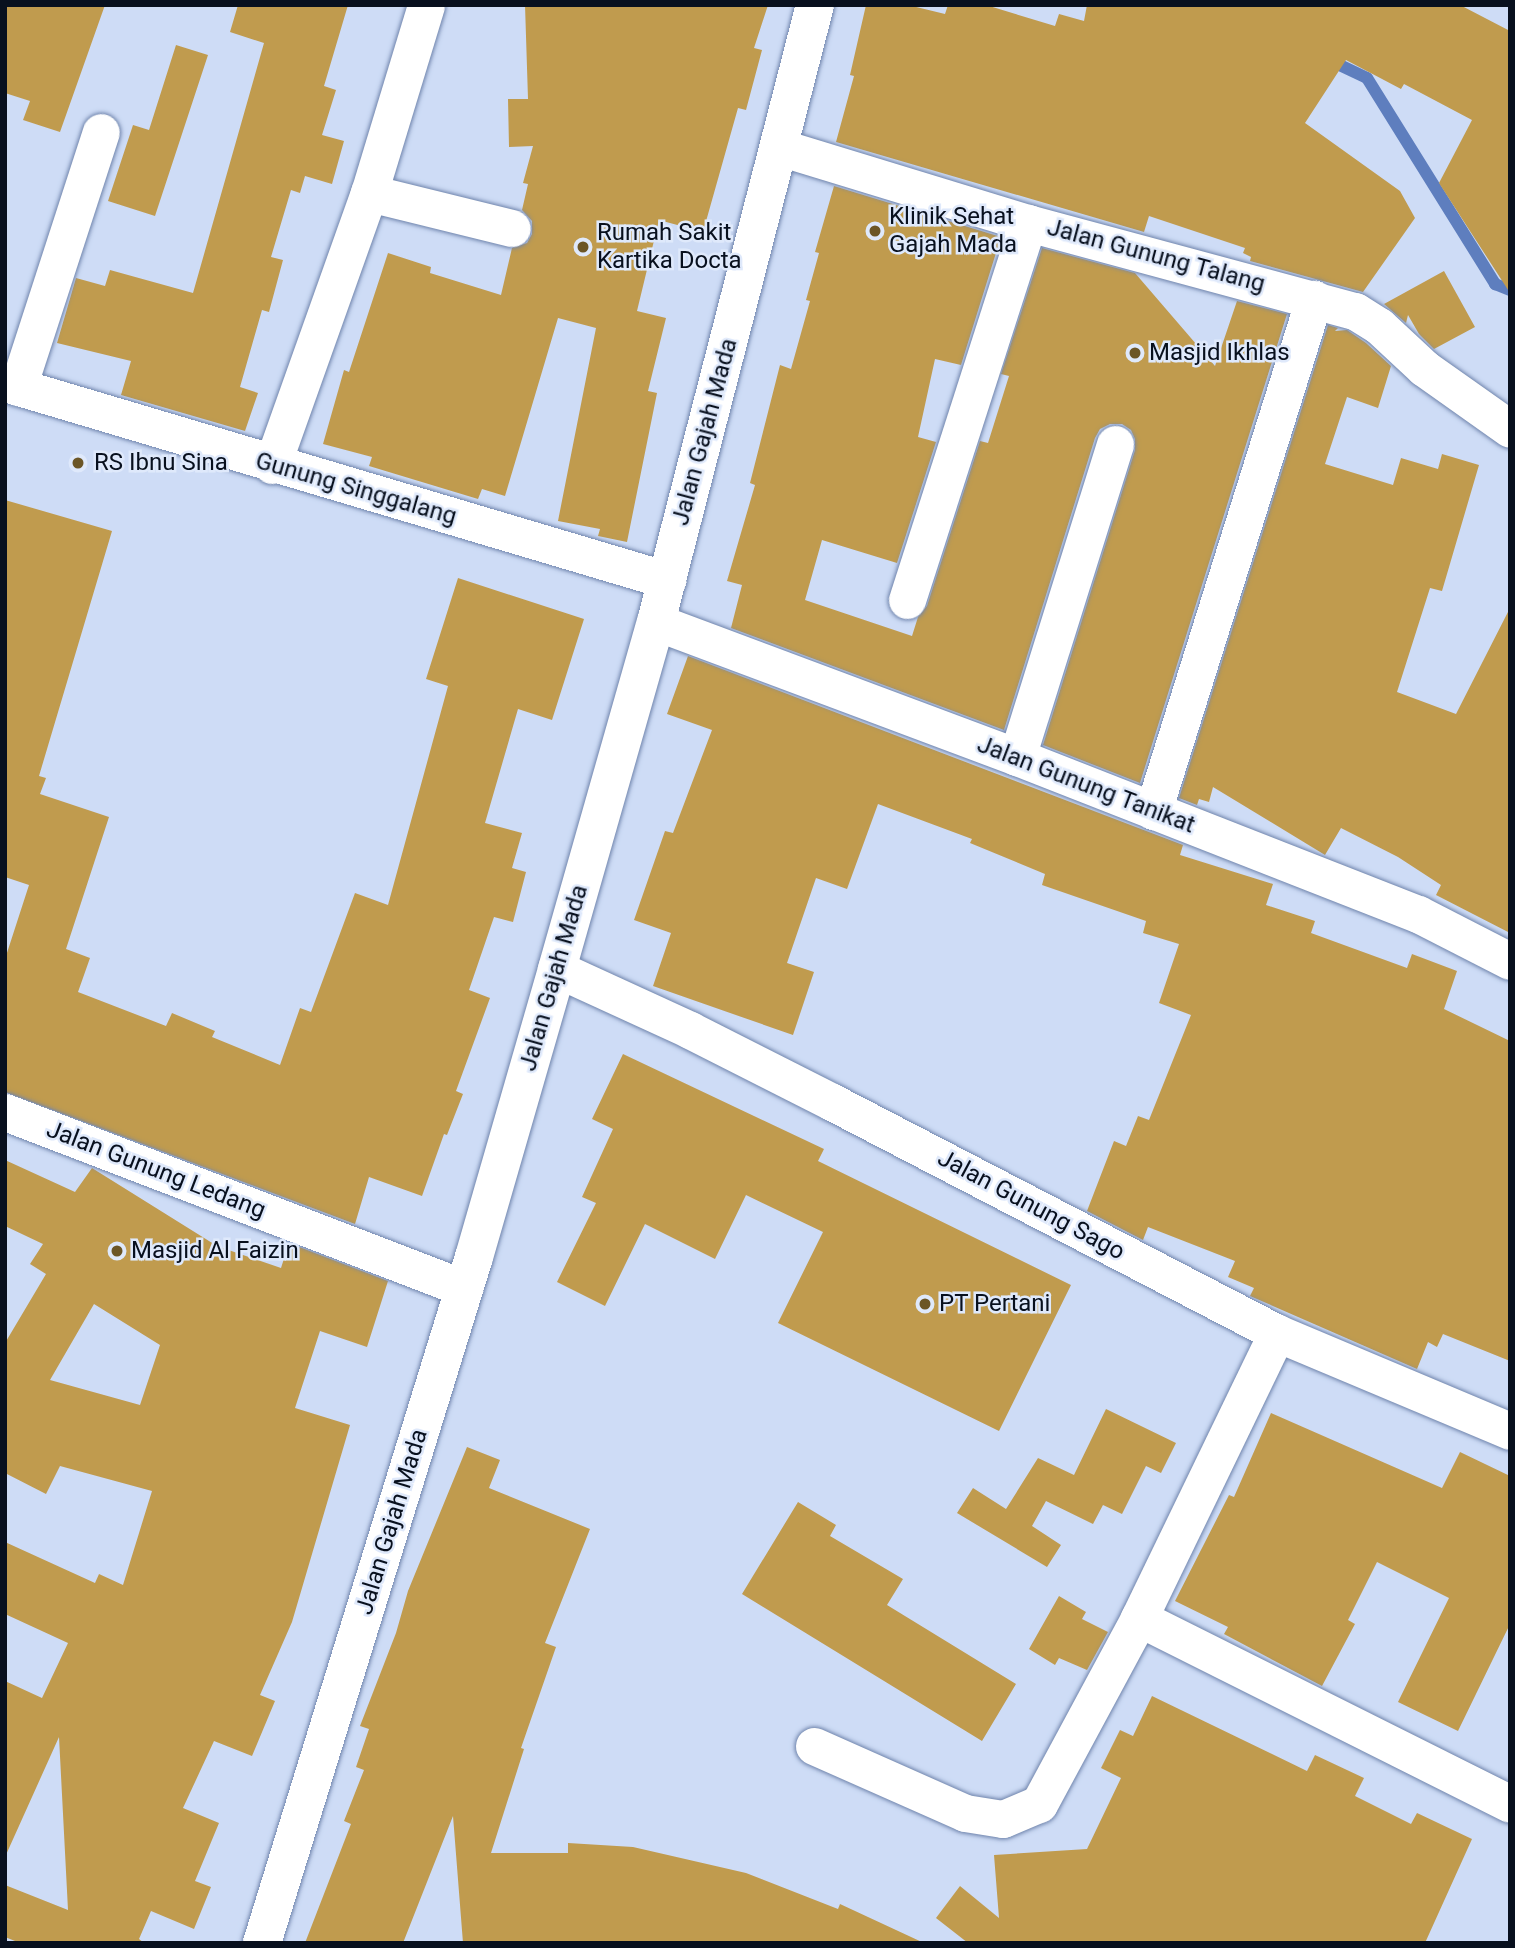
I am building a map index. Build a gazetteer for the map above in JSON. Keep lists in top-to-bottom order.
{
  "streets": {
    "main road": ["Jalan Gajah Mada"],
    "street": [
      "Jalan Gunung Talang",
      "Gunung Singgalang",
      "Jalan Gunung Tanikat",
      "Jalan Gunung Ledang",
      "Jalan Gunung Sago"
    ]
  },
  "crossings": [
    ["Jalan Gunung Talang", "Jalan Gajah Mada"],
    ["Jalan Gajah Mada", "Gunung Singgalang"],
    ["Jalan Gajah Mada", "Jalan Gunung Tanikat"],
    ["Jalan Gajah Mada", "Jalan Gunung Ledang"],
    ["Jalan Gajah Mada", "Jalan Gunung Sago"]
  ],
  "places": [
    "Klinik Sehat Gajah Mada",
    "Rumah Sakit Kartika Docta",
    "Masjid Ikhlas",
    "RS Ibnu Sina",
    "Masjid Al Faizin",
    "PT Pertani"
  ]
}
